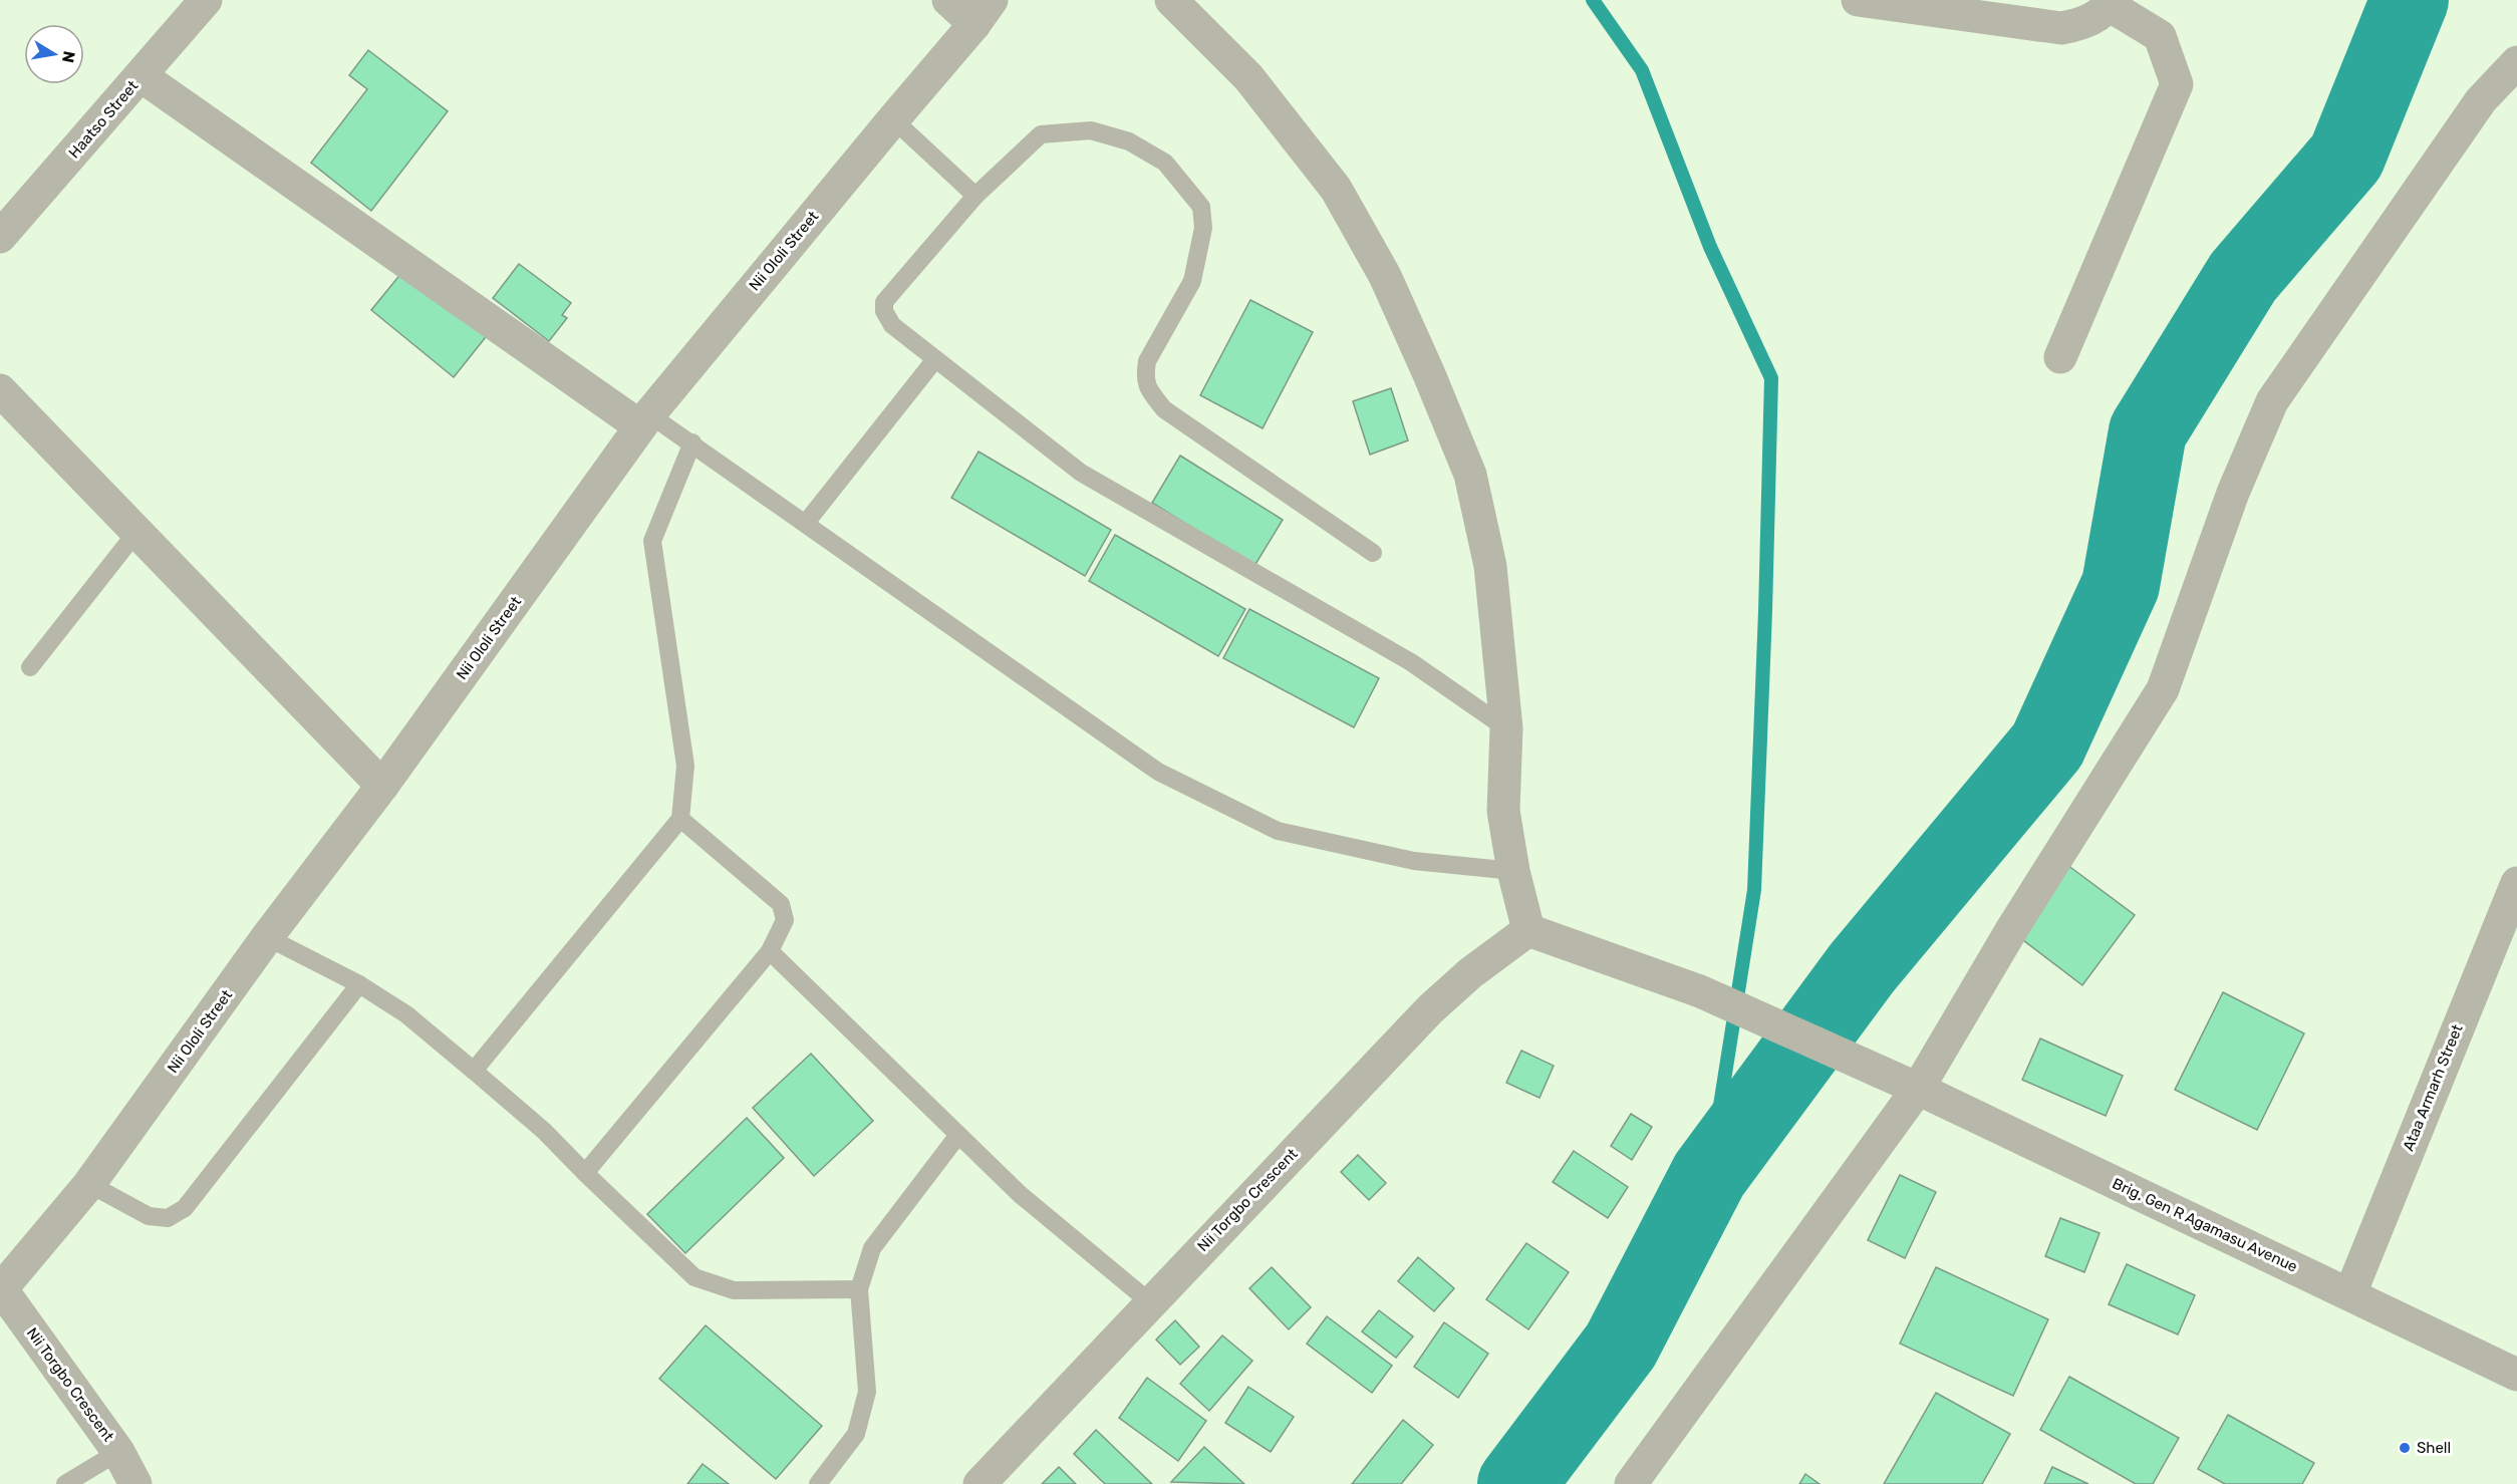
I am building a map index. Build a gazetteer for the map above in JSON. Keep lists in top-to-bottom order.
{
  "streets": {
    "street": [
      "Haatso Street",
      "Nii Ololi Street",
      "Ataa Armarh Street",
      "Nii Torgbo Crescent",
      "Brig. Gen R Agamasu Avenue"
    ]
  },
  "crossings": [
    ["Nii Ololi Street", "Nii Torgbo Crescent"],
    ["Ataa Armarh Street", "Brig. Gen R Agamasu Avenue"],
    ["Nii Torgbo Crescent", "Brig. Gen R Agamasu Avenue"]
  ],
  "places": ["Shell"],
  "north": "right"
}
